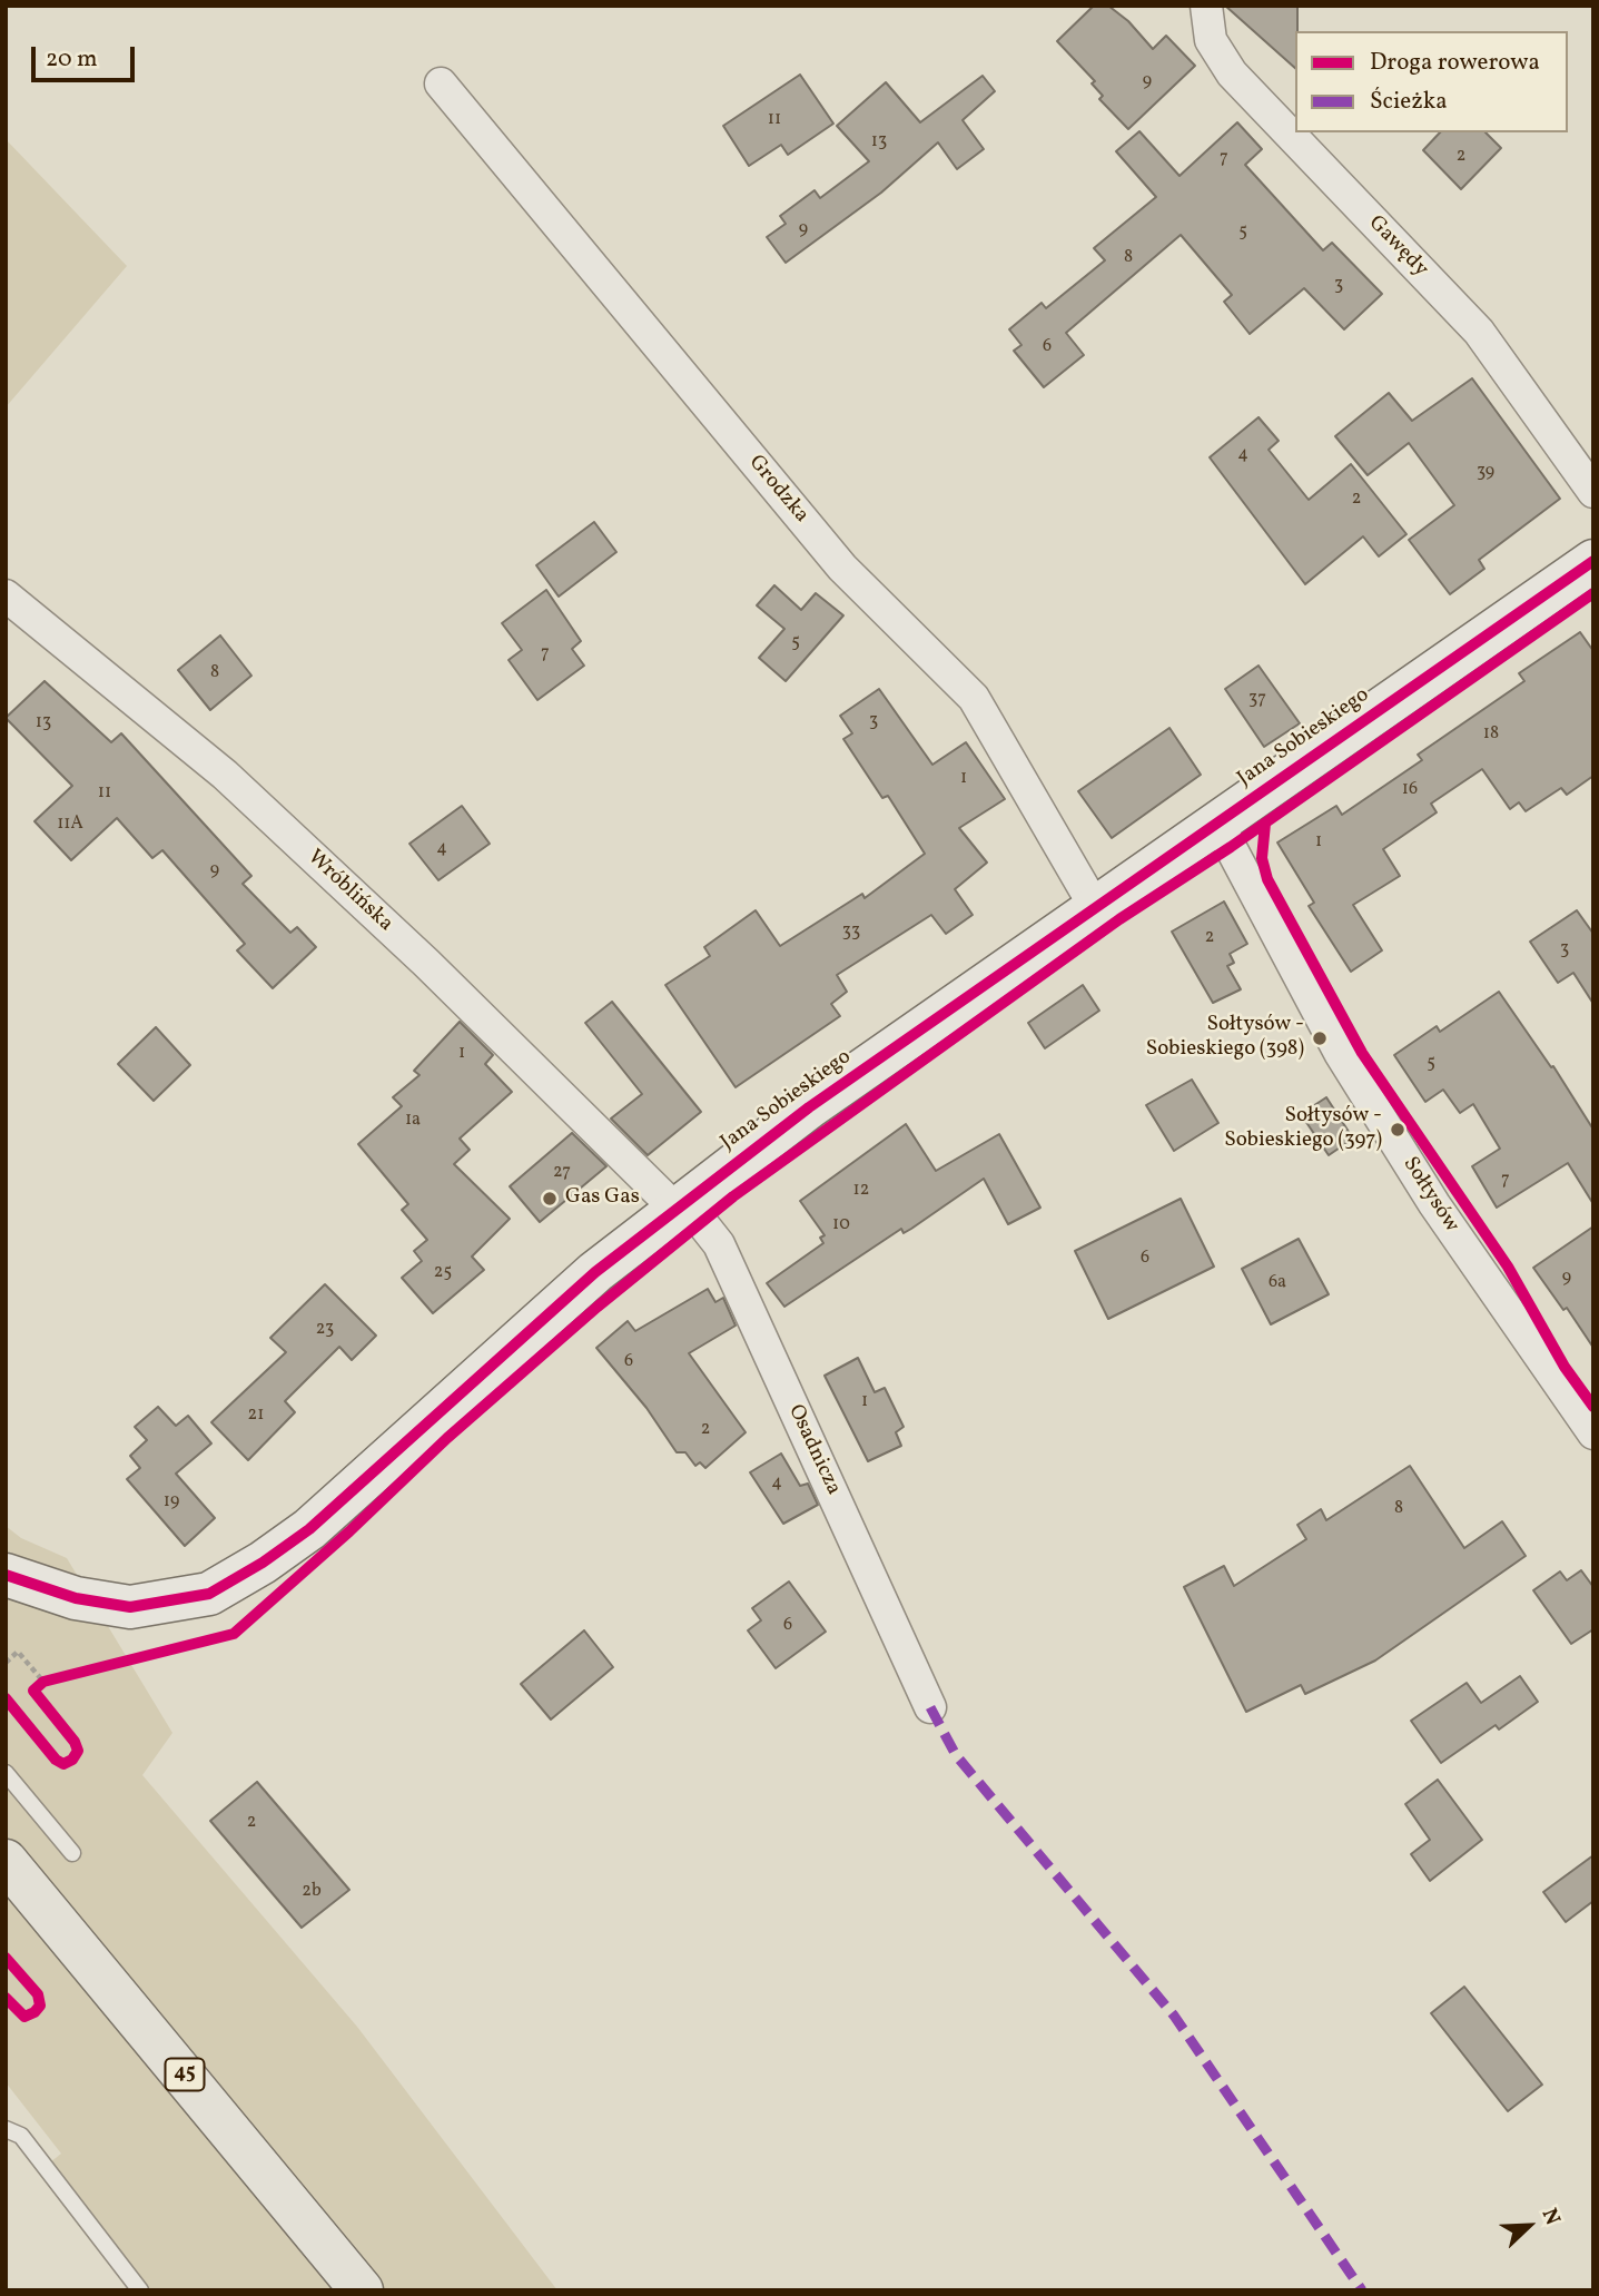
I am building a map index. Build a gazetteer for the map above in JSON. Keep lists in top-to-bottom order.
{
  "streets": {
    "main road": ["45"],
    "street": [
      "Gawędy",
      "Grodzka",
      "Jana Sobieskiego",
      "Wróblińska",
      "Sołtysów",
      "Osadnicza"
    ]
  },
  "crossings": [
    ["Grodzka", "Jana Sobieskiego"],
    ["Jana Sobieskiego", "Wróblińska"],
    ["Jana Sobieskiego", "Sołtysów"],
    ["Jana Sobieskiego", "Osadnicza"],
    ["Wróblińska", "Osadnicza"]
  ],
  "places": ["Sołtysów - Sobieskiego (398)", "Sołtysów - Sobieskiego (397)", "Gas Gas"],
  "house_numbers": [
    "9",
    "11",
    "13",
    "2",
    "7",
    "9",
    "5",
    "8",
    "3",
    "6",
    "4",
    "39",
    "2",
    "5",
    "7",
    "8",
    "37",
    "3",
    "13",
    "18",
    "1",
    "16",
    "11",
    "11A",
    "1",
    "4",
    "9",
    "33",
    "2",
    "3",
    "1",
    "5",
    "1a",
    "27",
    "7",
    "12",
    "10",
    "6",
    "25",
    "9",
    "6a",
    "23",
    "6",
    "1",
    "21",
    "2",
    "4",
    "19",
    "8",
    "6",
    "2",
    "2b"
  ],
  "legend": ["Droga rowerowa", "Ścieżka"],
  "scale_bar": "20 m",
  "north": "top right"
}
